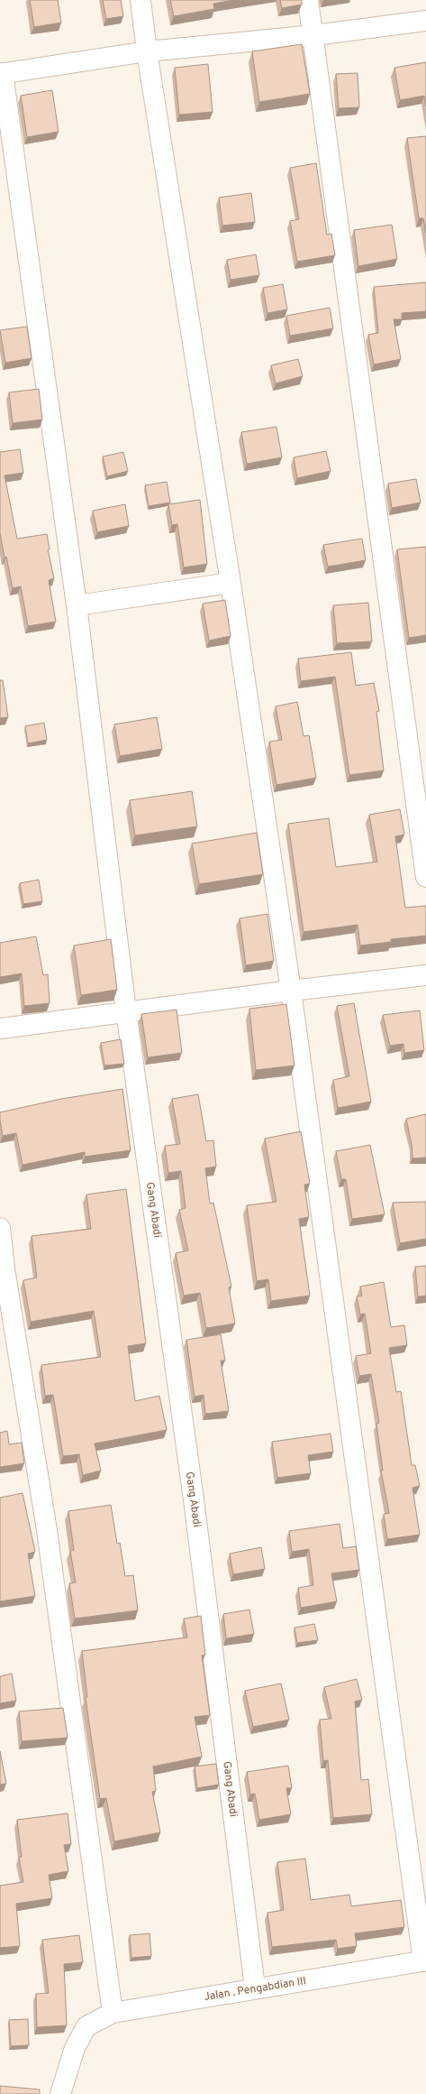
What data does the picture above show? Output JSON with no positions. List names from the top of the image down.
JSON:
{
  "streets": {
    "street": ["Gang Abadi", "Jalan . Pengabdian III"]
  },
  "crossings": [
    ["Gang Abadi", "Jalan . Pengabdian III"]
  ]
}
